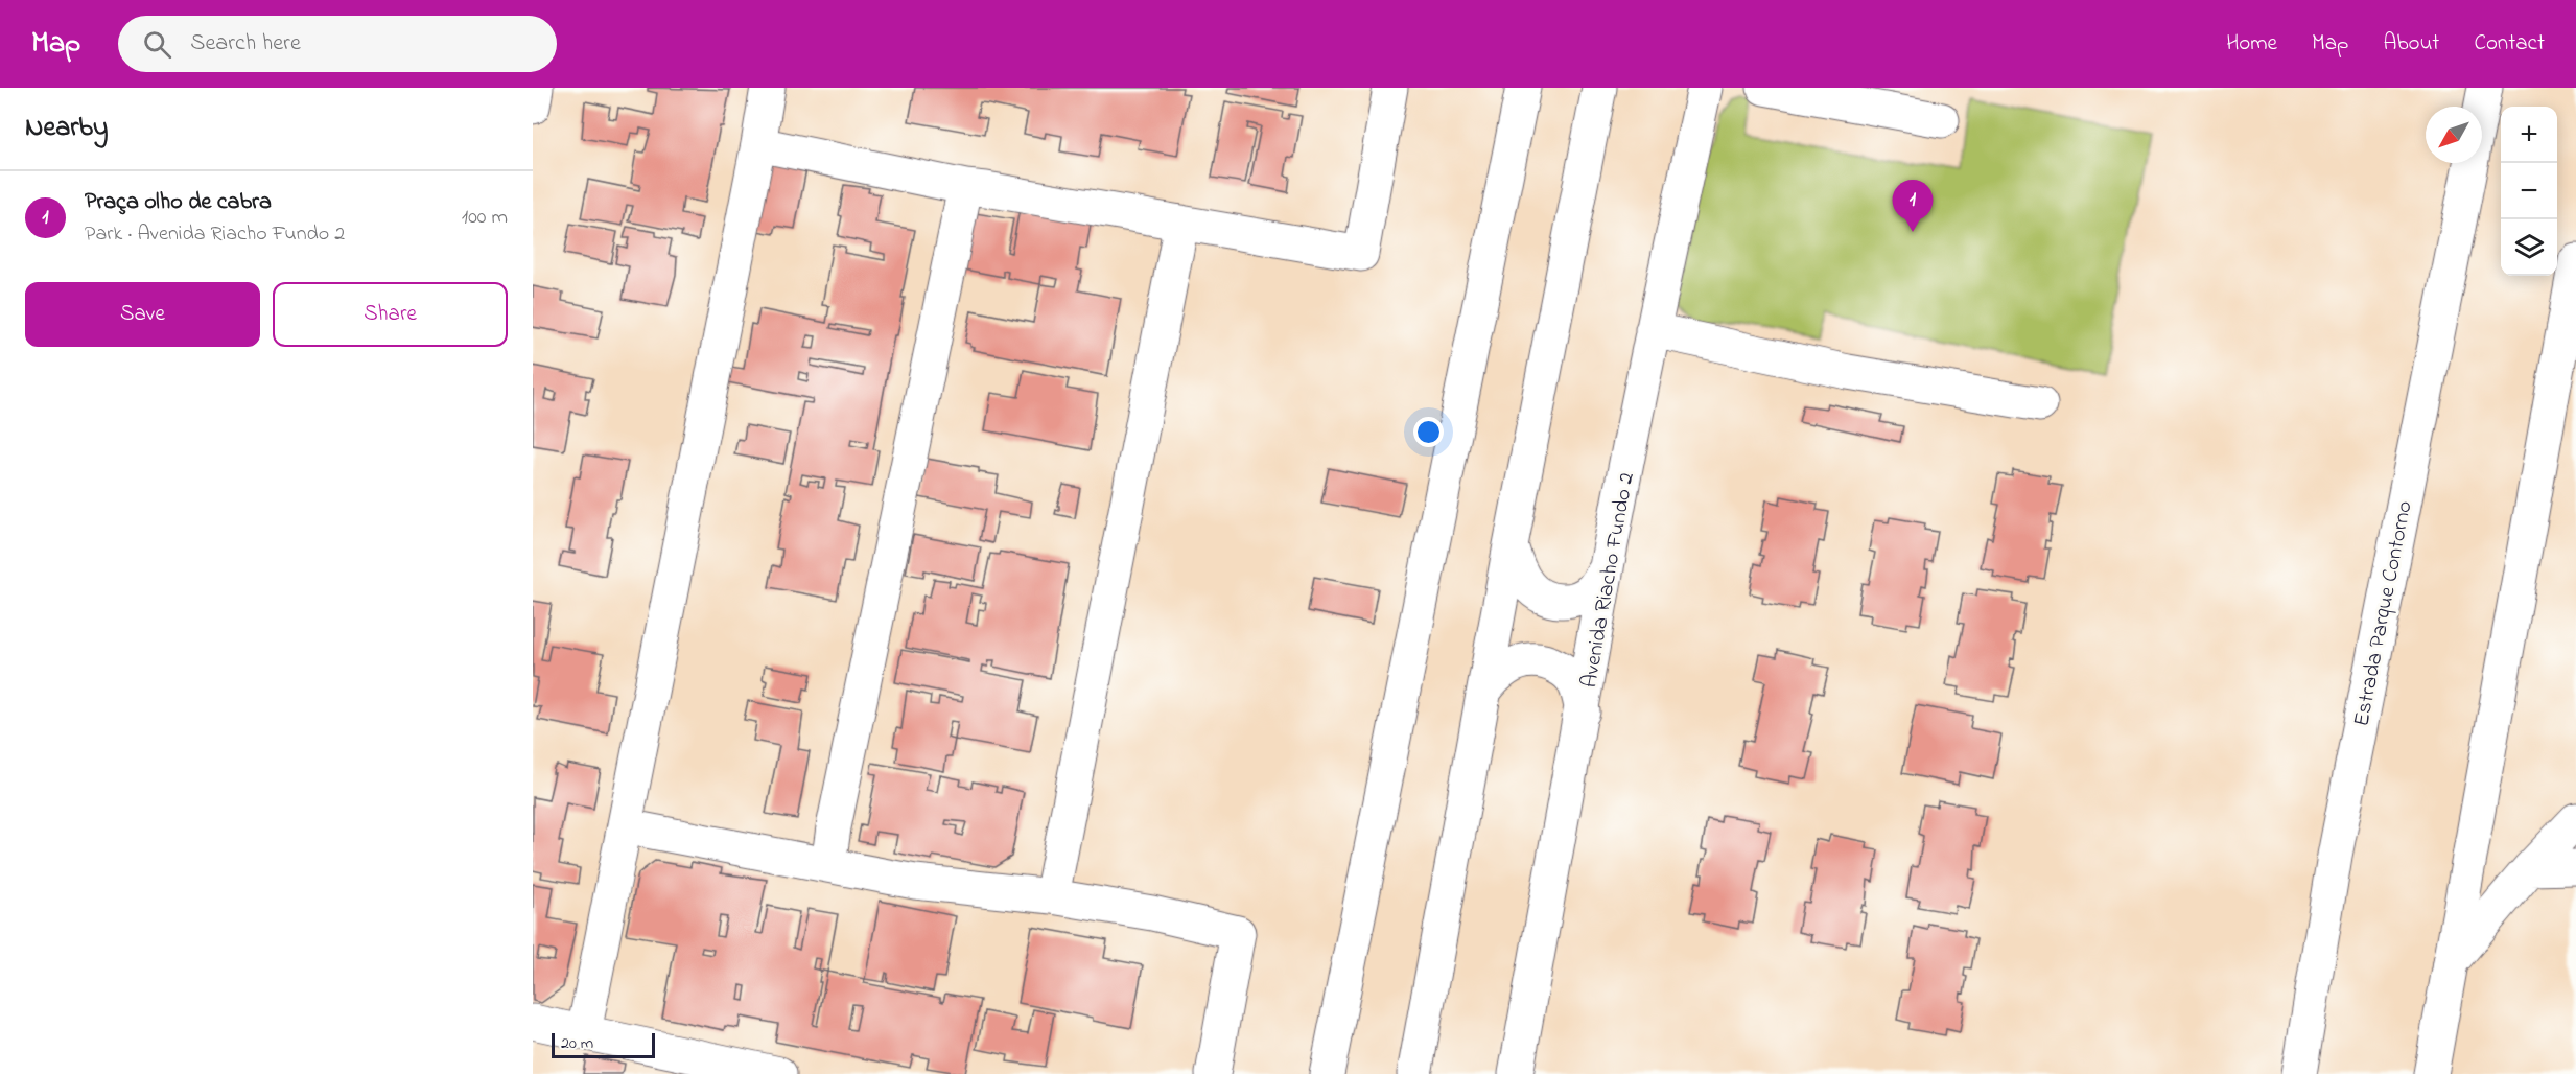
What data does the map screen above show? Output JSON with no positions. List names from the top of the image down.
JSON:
{
  "streets": {
    "main road": ["Avenida Riacho Fundo 2", "Estrada Parque Contorno"]
  },
  "scale_bar": "20 m",
  "north": "bottom left",
  "page": {
    "header": "Map",
    "search": "Search here",
    "nav": [
      "Home",
      "Map",
      "About",
      "Contact"
    ],
    "heading": "Nearby",
    "map_buttons": ["+", "−"],
    "list": [
      {
        "mark": "1",
        "name": "Praça olho de cabra",
        "note": "Park · Avenida Riacho Fundo 2",
        "value": "100 m"
      }
    ],
    "pins": "1",
    "buttons": ["Save", "Share"],
    "scale": "20 m"
  }
}
